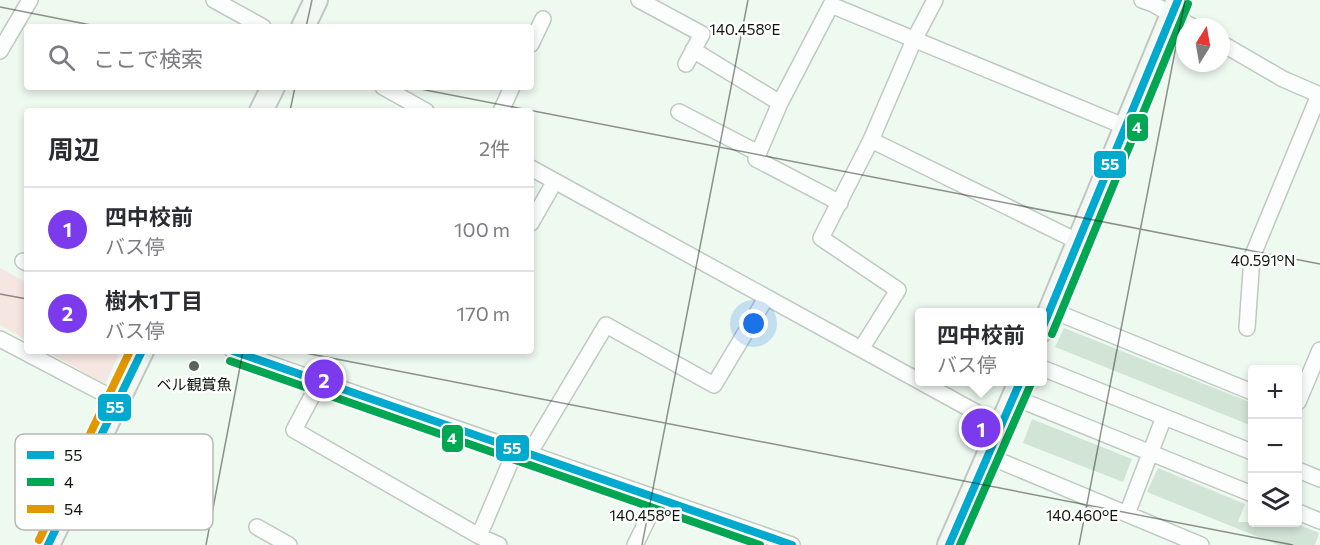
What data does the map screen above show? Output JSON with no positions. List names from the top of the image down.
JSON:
{
  "places": ["ベル観賞魚"],
  "lines": ["transit line 55", "transit line 4", "transit line 54"],
  "legend": ["55", "4", "54"],
  "north": "top",
  "page": {
    "search": "ここで検索",
    "heading": ["周辺", "2件"],
    "list": [
      {
        "mark": "1",
        "name": "四中校前",
        "note": "バス停",
        "value": "100 m"
      },
      {
        "mark": "2",
        "name": "樹木1丁目",
        "note": "バス停",
        "value": "170 m"
      }
    ],
    "popup": ["四中校前", "バス停"],
    "pins": ["2", "1"],
    "map_buttons": ["+", "−"]
  },
  "coordinates": ["140.458°E", "40.591°N", "140.460°E"]
}
